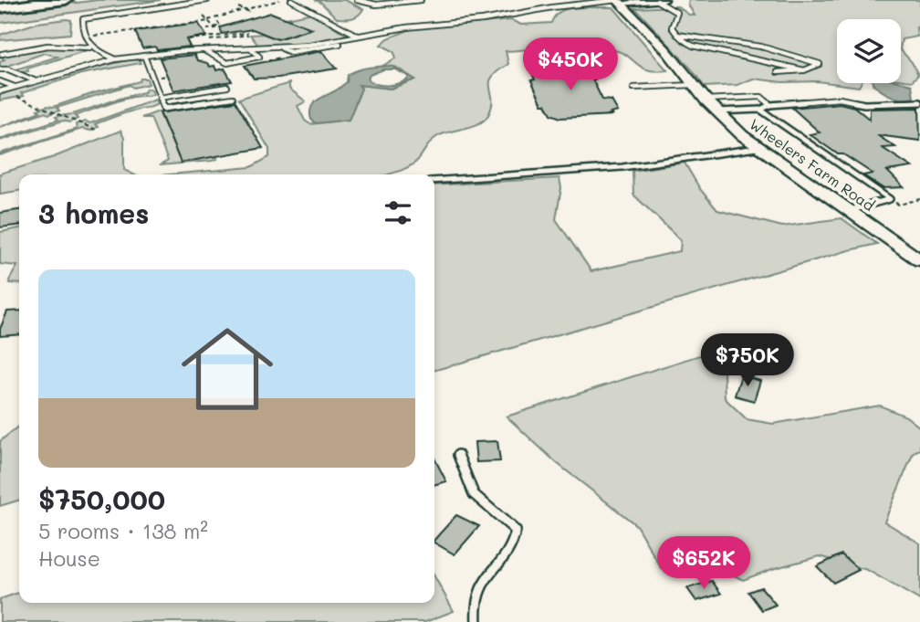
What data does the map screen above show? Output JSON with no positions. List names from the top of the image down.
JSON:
{
  "streets": {
    "main road": ["Wheelers Farm Road"]
  },
  "page": {
    "price": ["$450K", "$750K", "$652K"],
    "heading": "3 homes",
    "list": [
      {
        "name": "$750,000",
        "note": "5 rooms · 138 m² · House"
      }
    ]
  }
}
